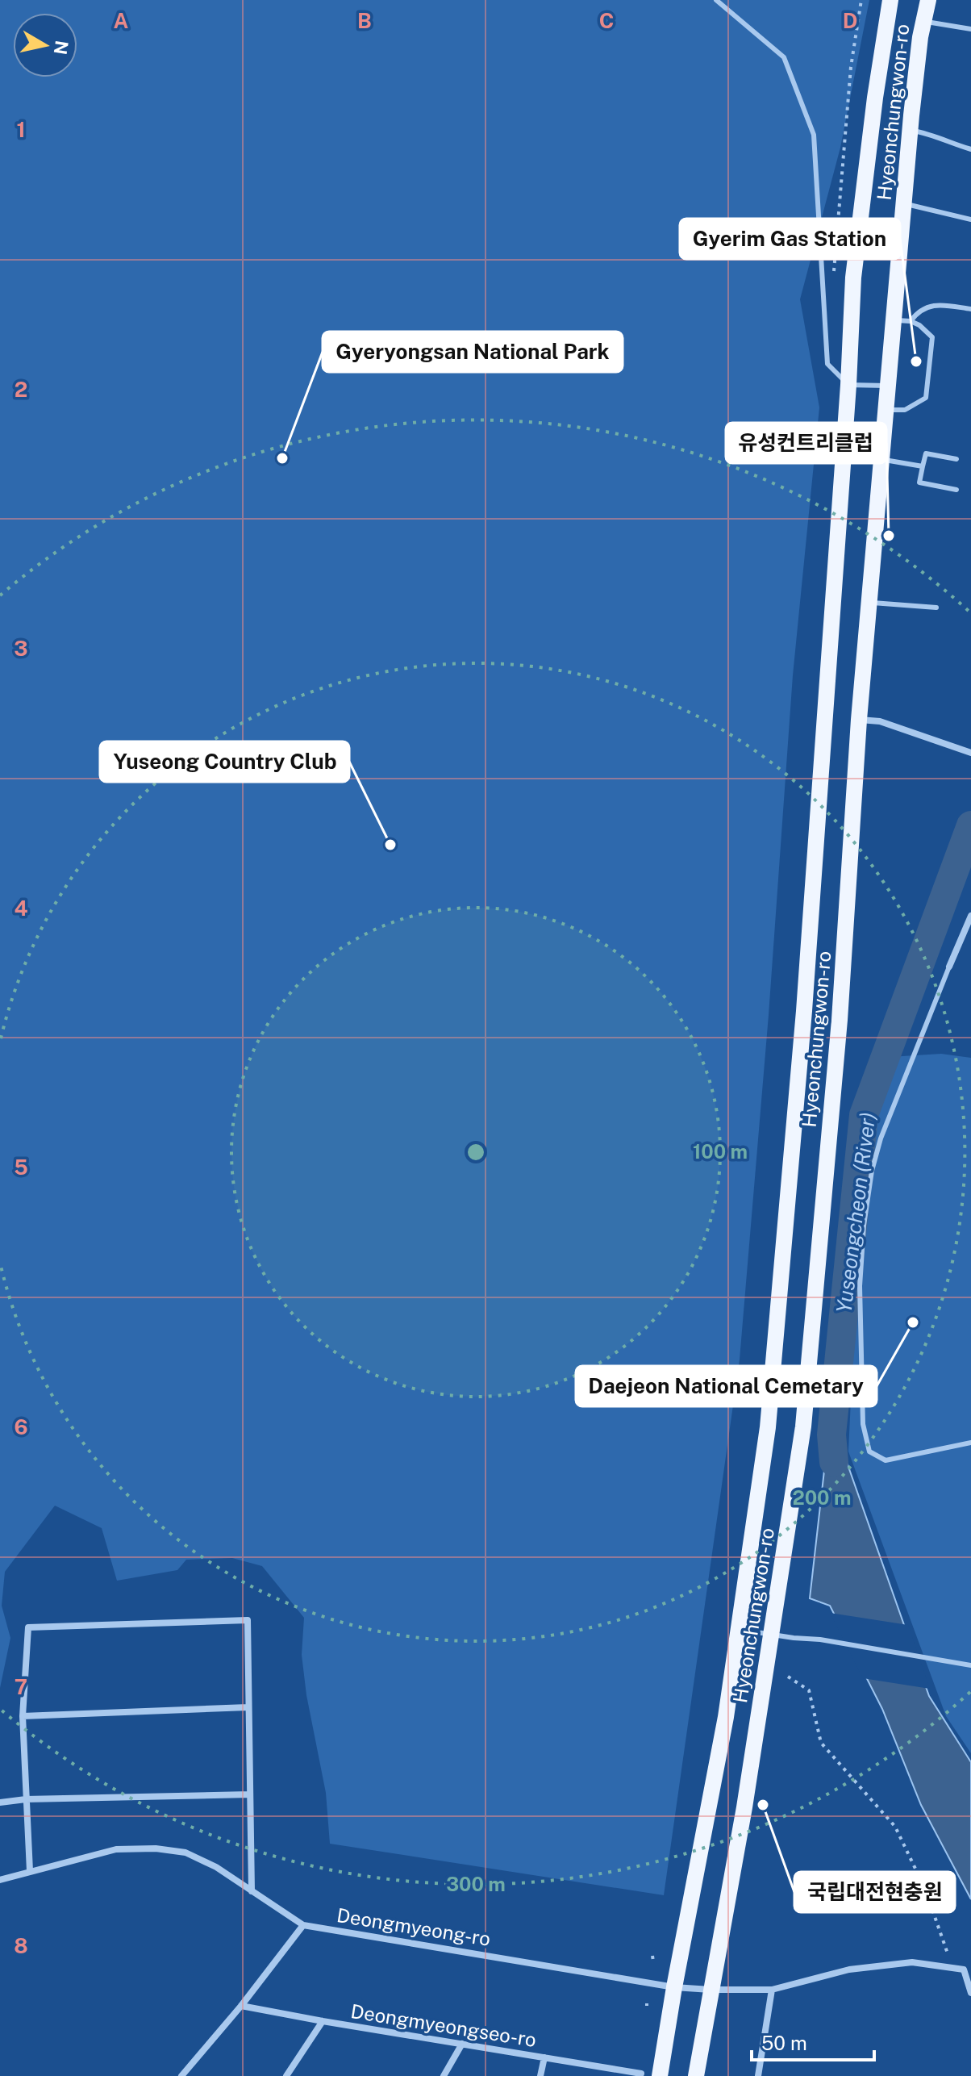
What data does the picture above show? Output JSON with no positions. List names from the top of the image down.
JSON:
{
  "streets": {
    "main road": ["Hyeonchungwon-ro"],
    "street": ["Deongmyeong-ro", "Deongmyeongseo-ro"]
  },
  "crossings": [
    ["Hyeonchungwon-ro", "Deongmyeong-ro"]
  ],
  "water": ["Yuseongcheon (River)"],
  "places": [
    "Gyerim Gas Station",
    "Gyeryongsan National Park",
    "유성컨트리클럽",
    "Yuseong Country Club",
    "Daejeon National Cemetary",
    "국립대전현충원"
  ],
  "scale_bar": "50 m",
  "north": "right",
  "grid": {
    "columns": [
      "A",
      "B",
      "C",
      "D"
    ],
    "rows": [
      "1",
      "2",
      "3",
      "4",
      "5",
      "6",
      "7",
      "8"
    ]
  },
  "rings": ["100 m", "200 m", "300 m"]
}
